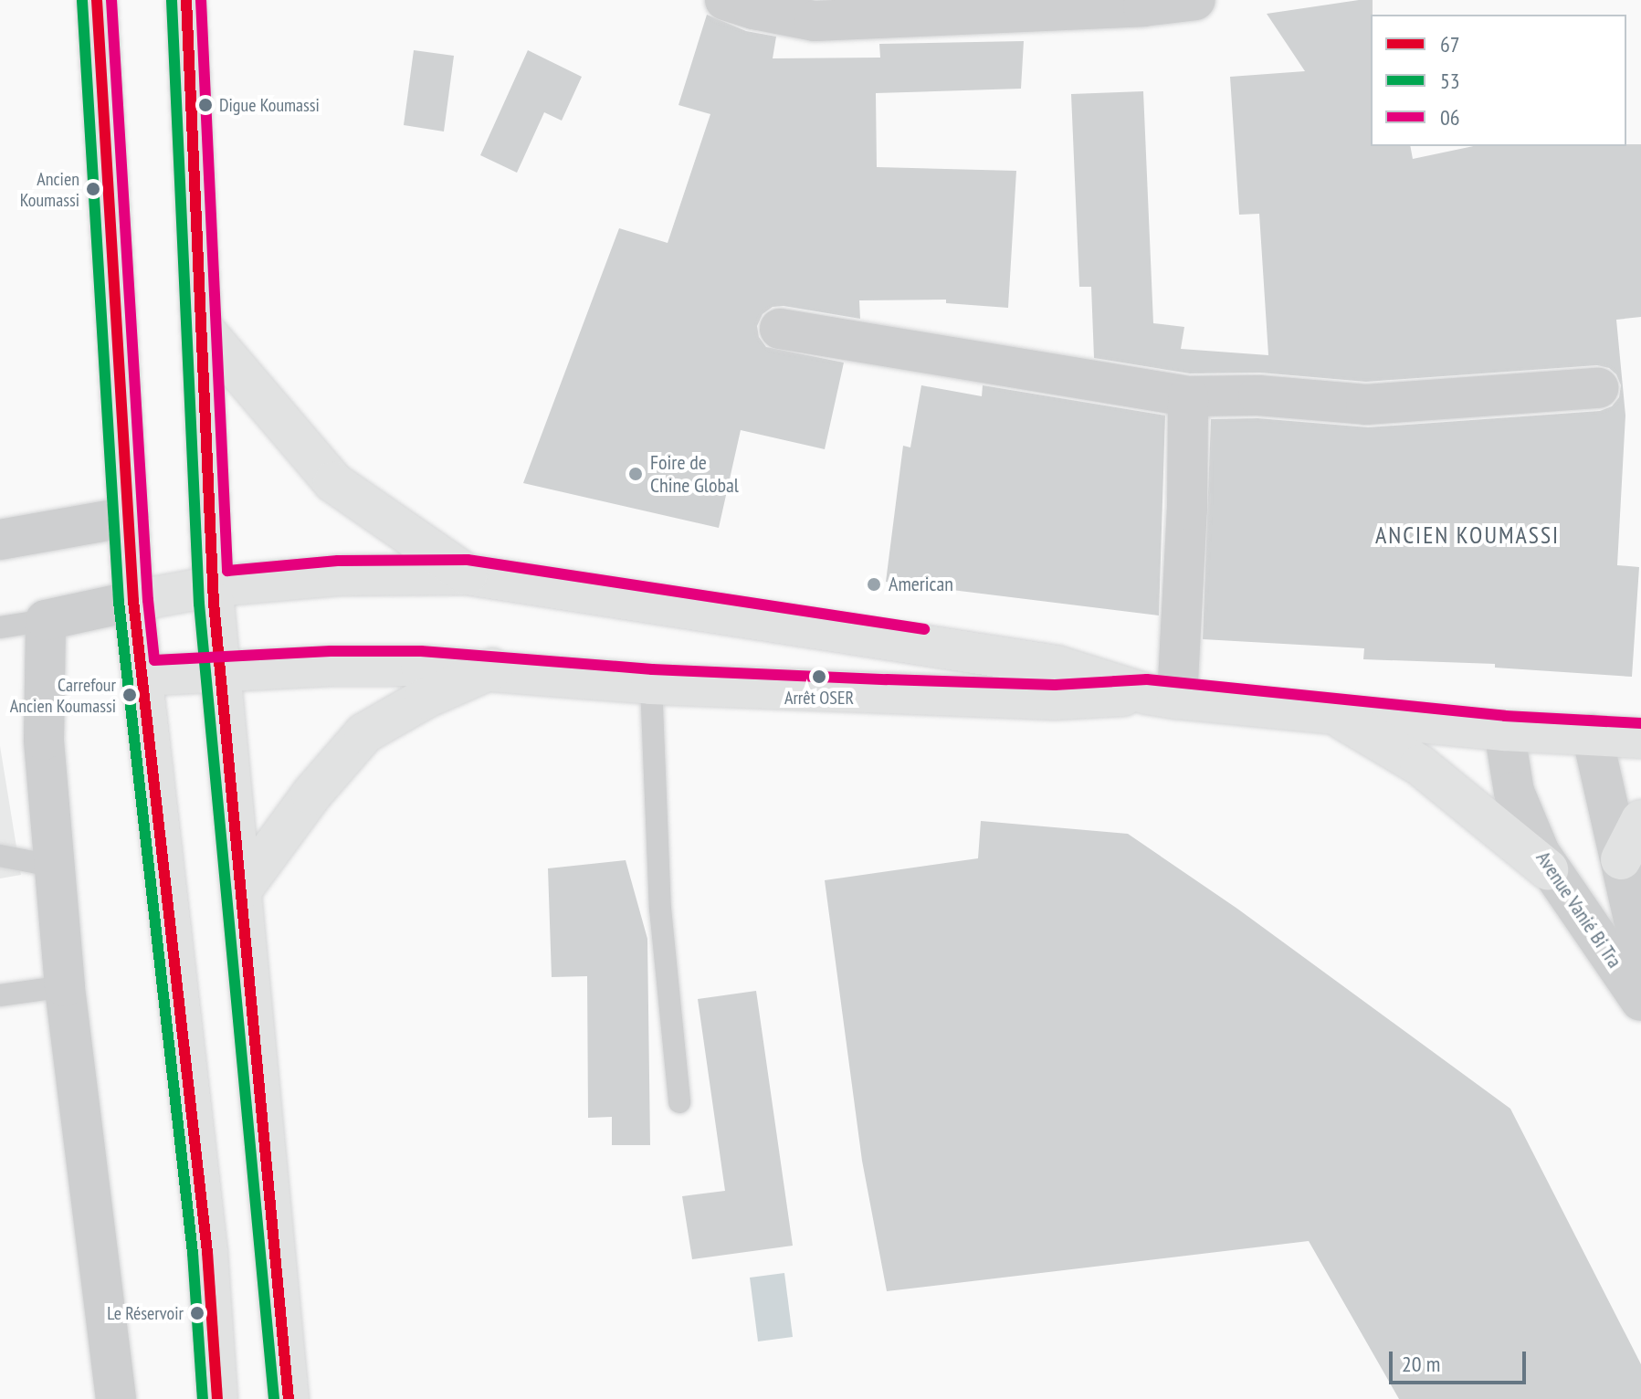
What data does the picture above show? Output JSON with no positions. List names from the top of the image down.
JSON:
{
  "streets": {
    "street": ["Avenue Vanié Bi Tra"]
  },
  "districts": ["ANCIEN KOUMASSI"],
  "places": [
    "Digue Koumassi",
    "Ancien Koumassi",
    "Foire de Chine Global",
    "American",
    "Arrêt OSER",
    "Carrefour Ancien Koumassi",
    "Le Réservoir"
  ],
  "lines": ["transit line 67", "transit line 06", "transit line 53"],
  "legend": ["67", "53", "06"],
  "scale_bar": "20 m"
}
